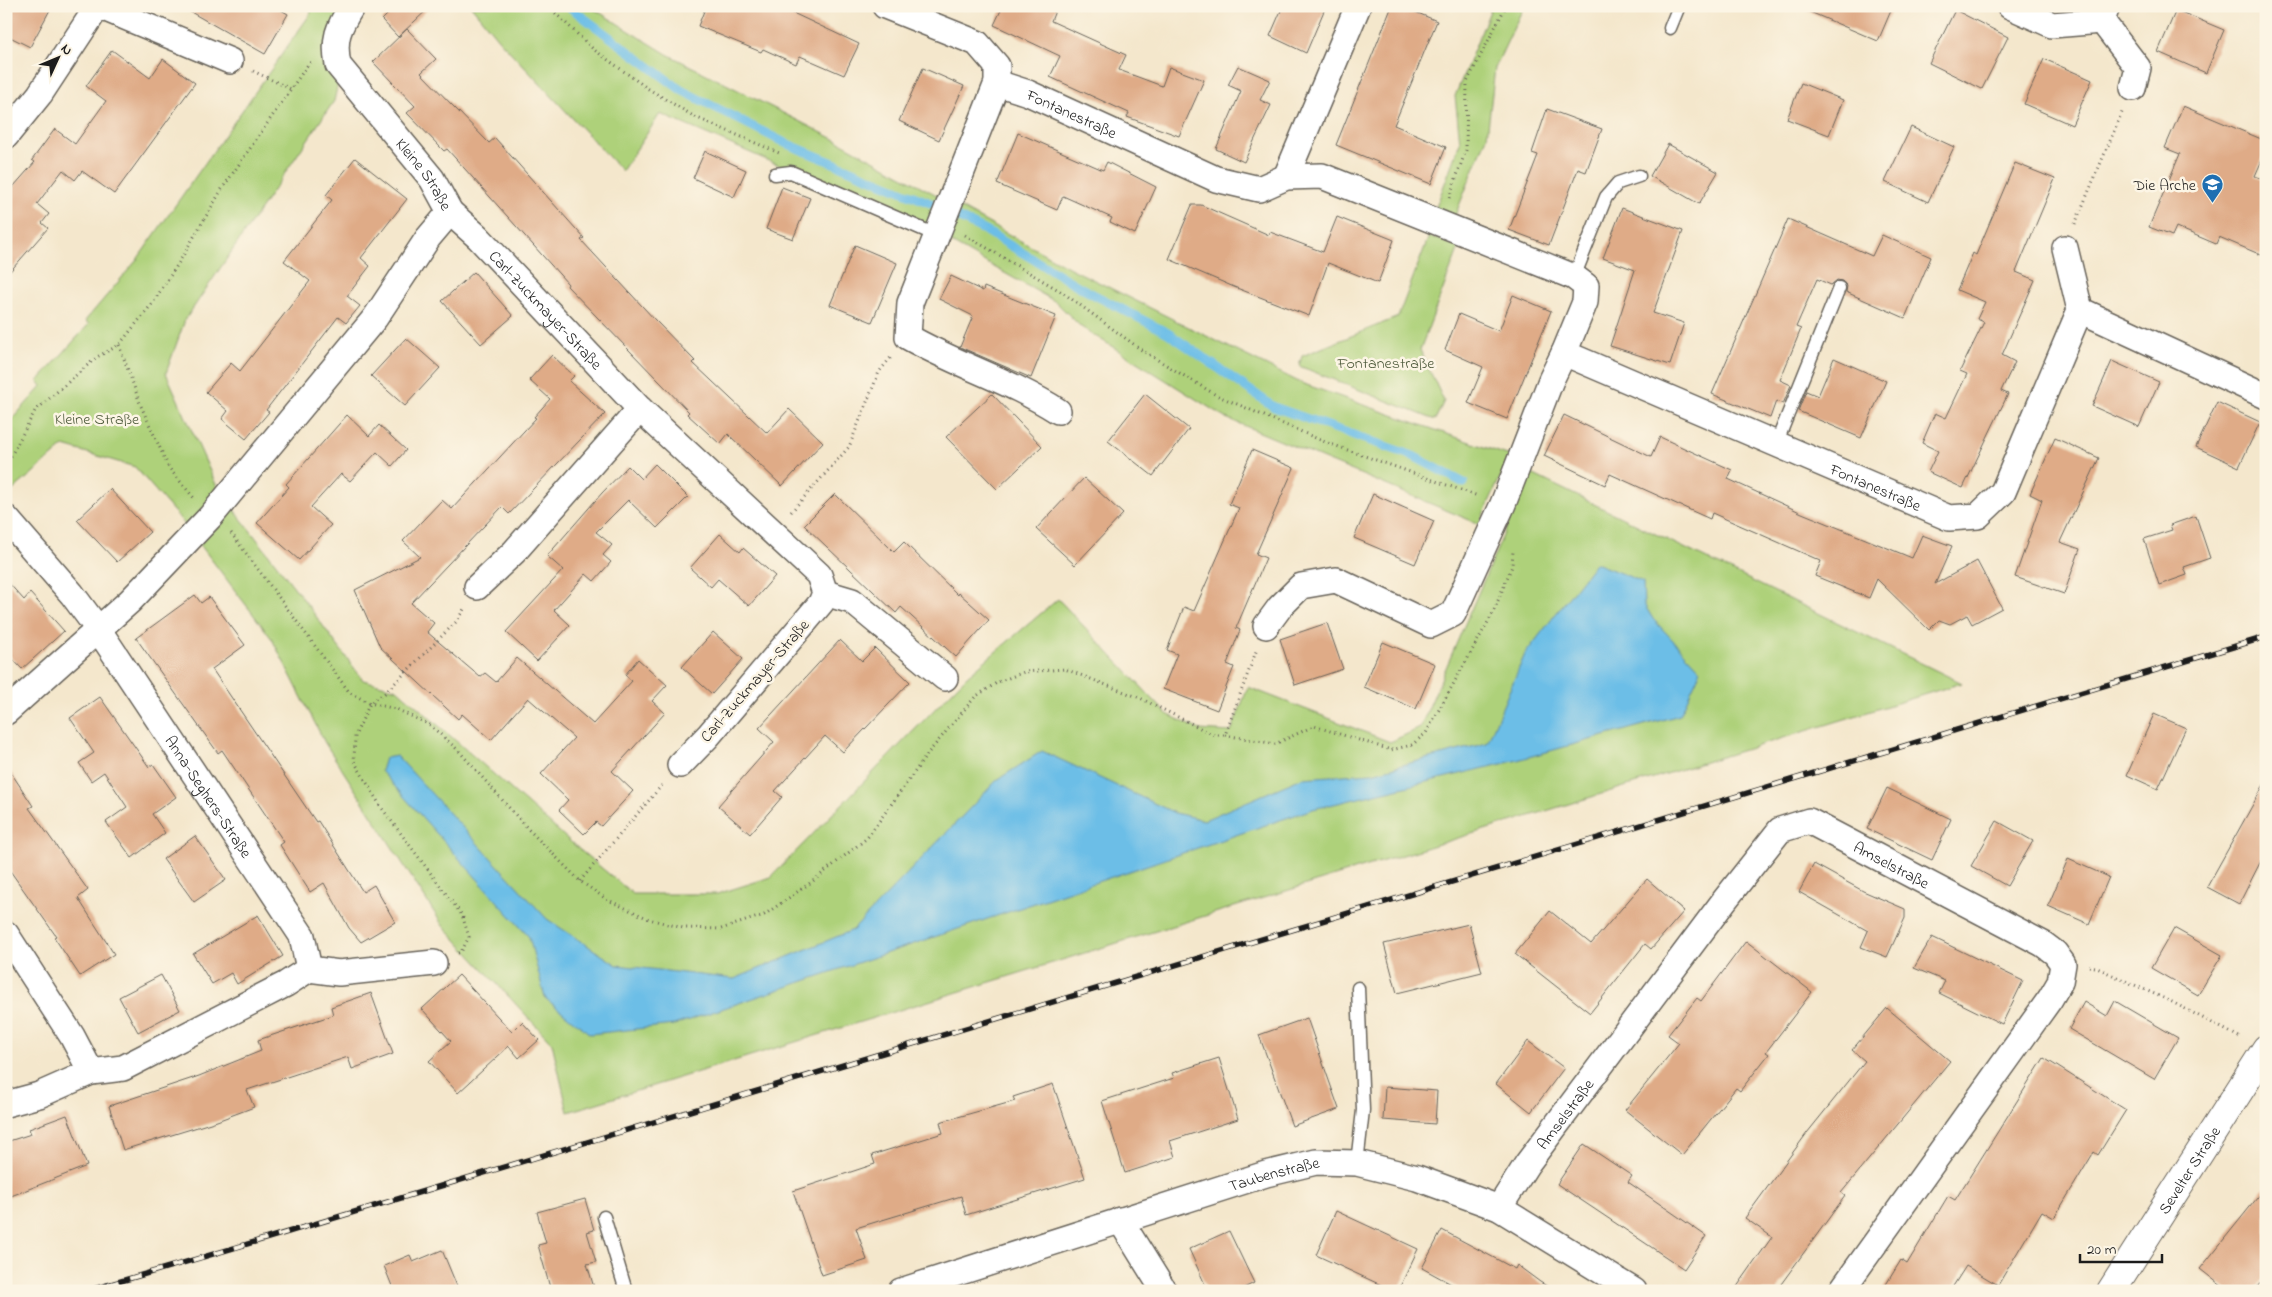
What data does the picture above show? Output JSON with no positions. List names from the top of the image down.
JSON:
{
  "streets": {
    "street": [
      "Fontanestraße",
      "Kleine Straße",
      "Carl-Zuckmayer-Straße",
      "Anna-Seghers-Straße",
      "Amselstraße",
      "Sevelter Straße",
      "Taubenstraße"
    ]
  },
  "crossings": [
    ["Kleine Straße", "Carl-Zuckmayer-Straße"],
    ["Kleine Straße", "Anna-Seghers-Straße"],
    ["Amselstraße", "Taubenstraße"]
  ],
  "parks": ["Fontanestraße", "Kleine Straße"],
  "places": {
    "school or university": ["Die Arche"]
  },
  "scale_bar": "20 m",
  "north": "top right"
}
